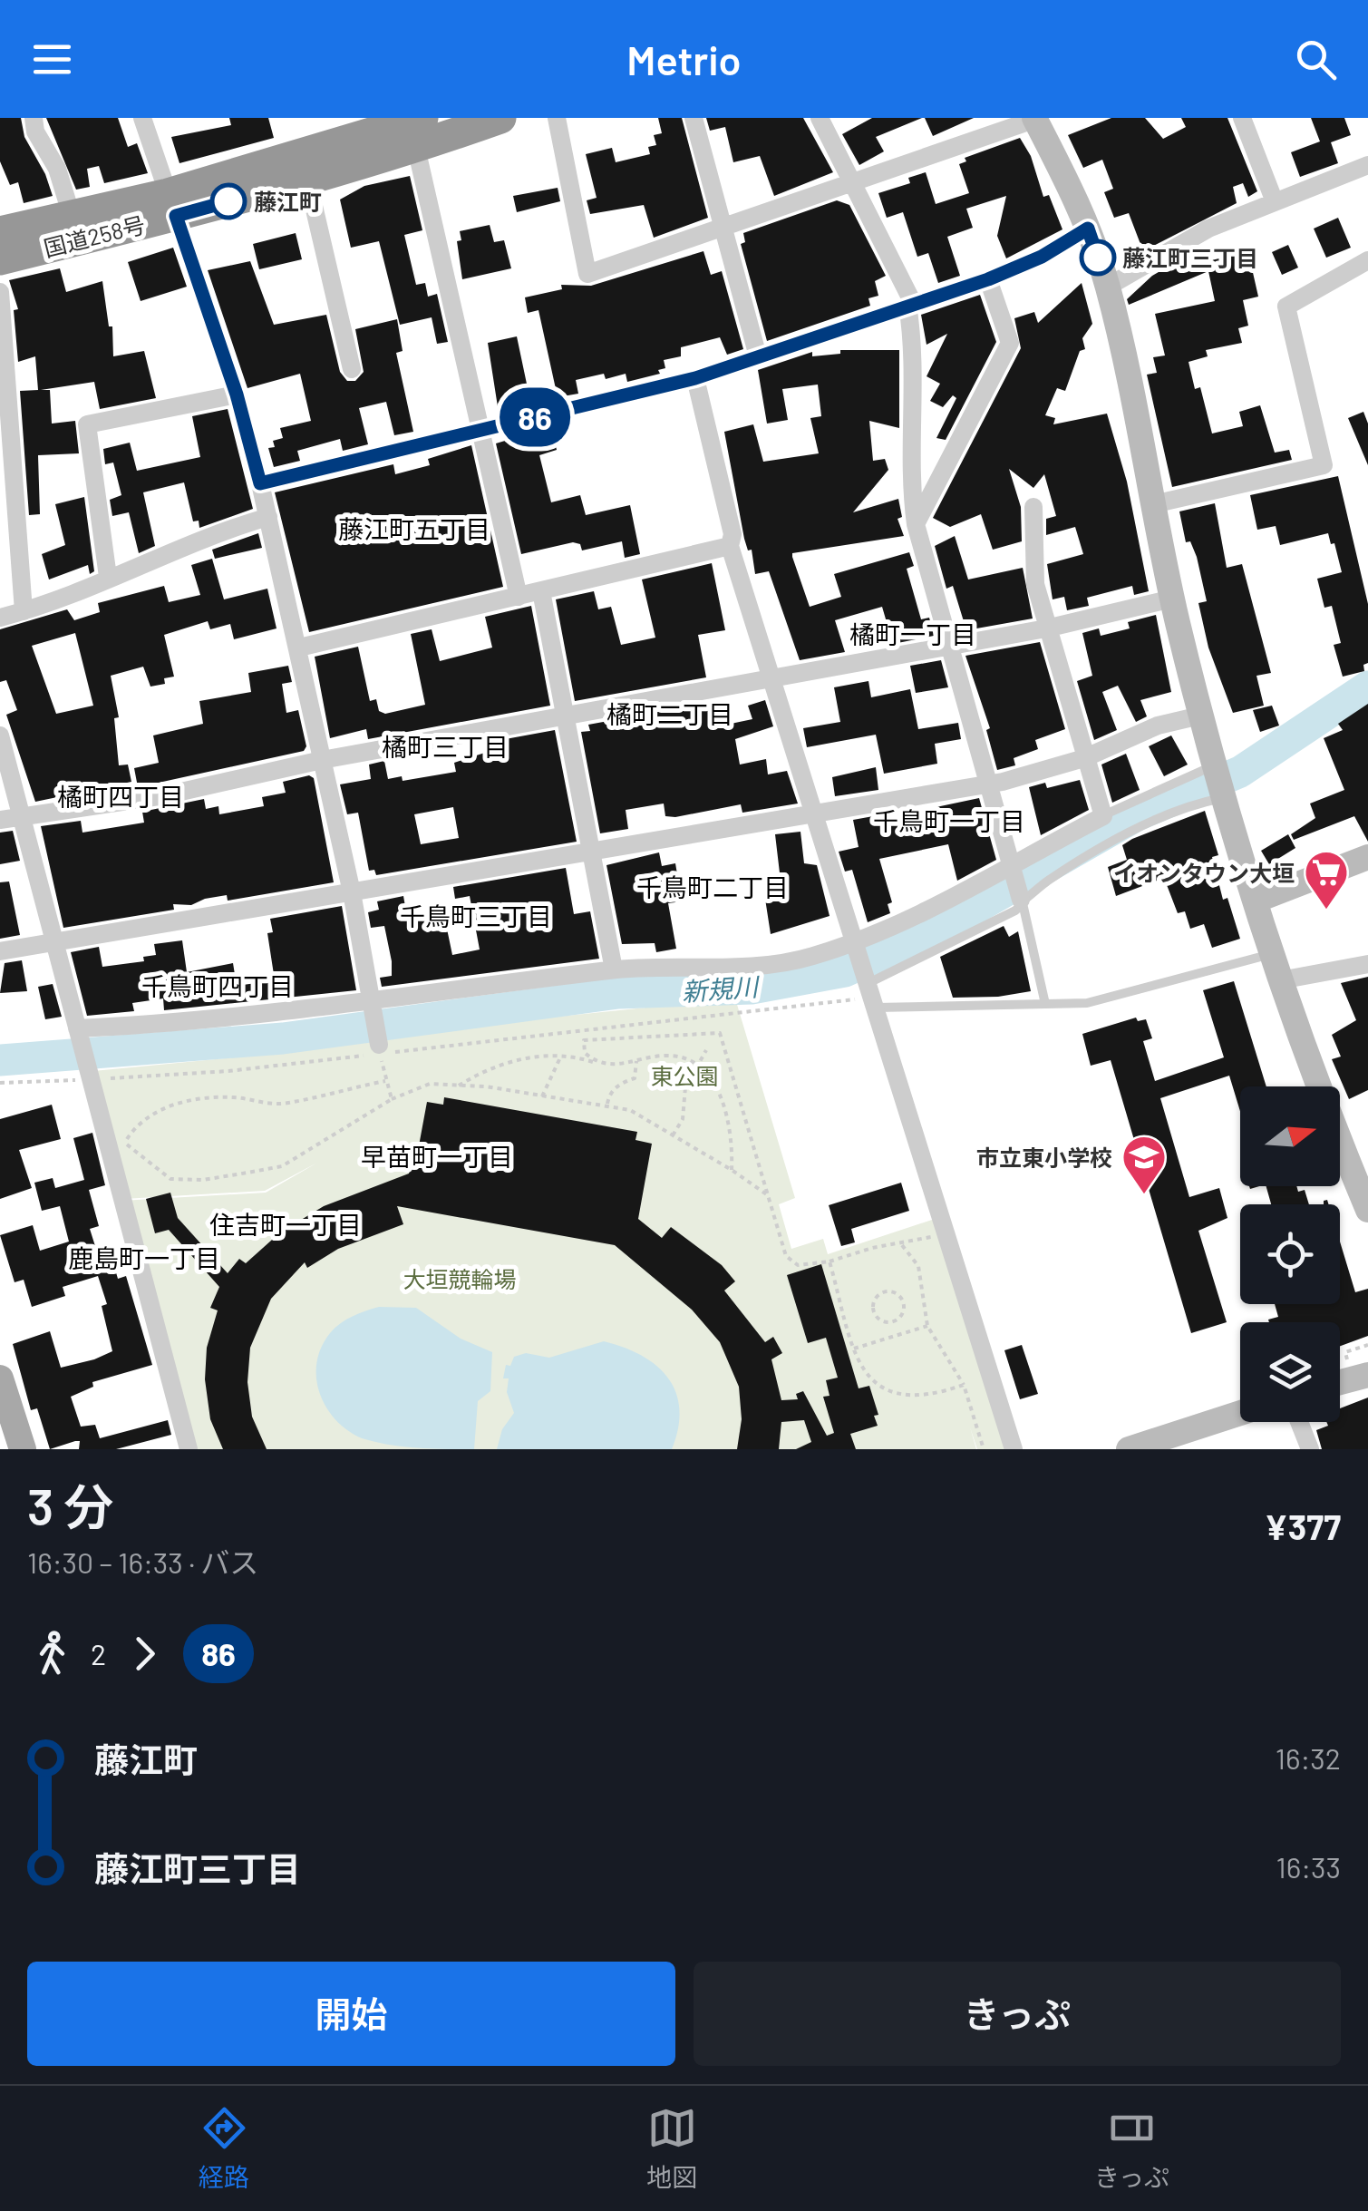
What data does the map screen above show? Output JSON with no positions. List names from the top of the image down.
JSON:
{
  "streets": {
    "highway": ["国道258号"]
  },
  "districts": [
    "藤江町五丁目",
    "橘町一丁目",
    "橘町二丁目",
    "橘町三丁目",
    "橘町四丁目",
    "千鳥町一丁目",
    "千鳥町二丁目",
    "千鳥町三丁目",
    "千鳥町四丁目",
    "早苗町一丁目",
    "住吉町一丁目",
    "鹿島町一丁目"
  ],
  "water": ["新規川"],
  "parks": ["東公園", "大垣競輪場"],
  "places": {
    "other": ["藤江町", "藤江町三丁目"],
    "supermarket": ["イオンタウン大垣"],
    "school or university": ["市立東小学校"]
  },
  "lines": ["bus line 86"],
  "north": "right",
  "page": {
    "header": "Metrio",
    "on_map": "86",
    "heading": ["3 分", "16:30 – 16:33 · バス", "¥377"],
    "legs": ["2", "86"],
    "list": [
      {
        "name": "藤江町",
        "value": "16:32"
      },
      {
        "name": "藤江町三丁目",
        "value": "16:33"
      }
    ],
    "buttons": ["開始", "きっぷ"],
    "tabs": ["経路", "地図", "きっぷ"]
  }
}
